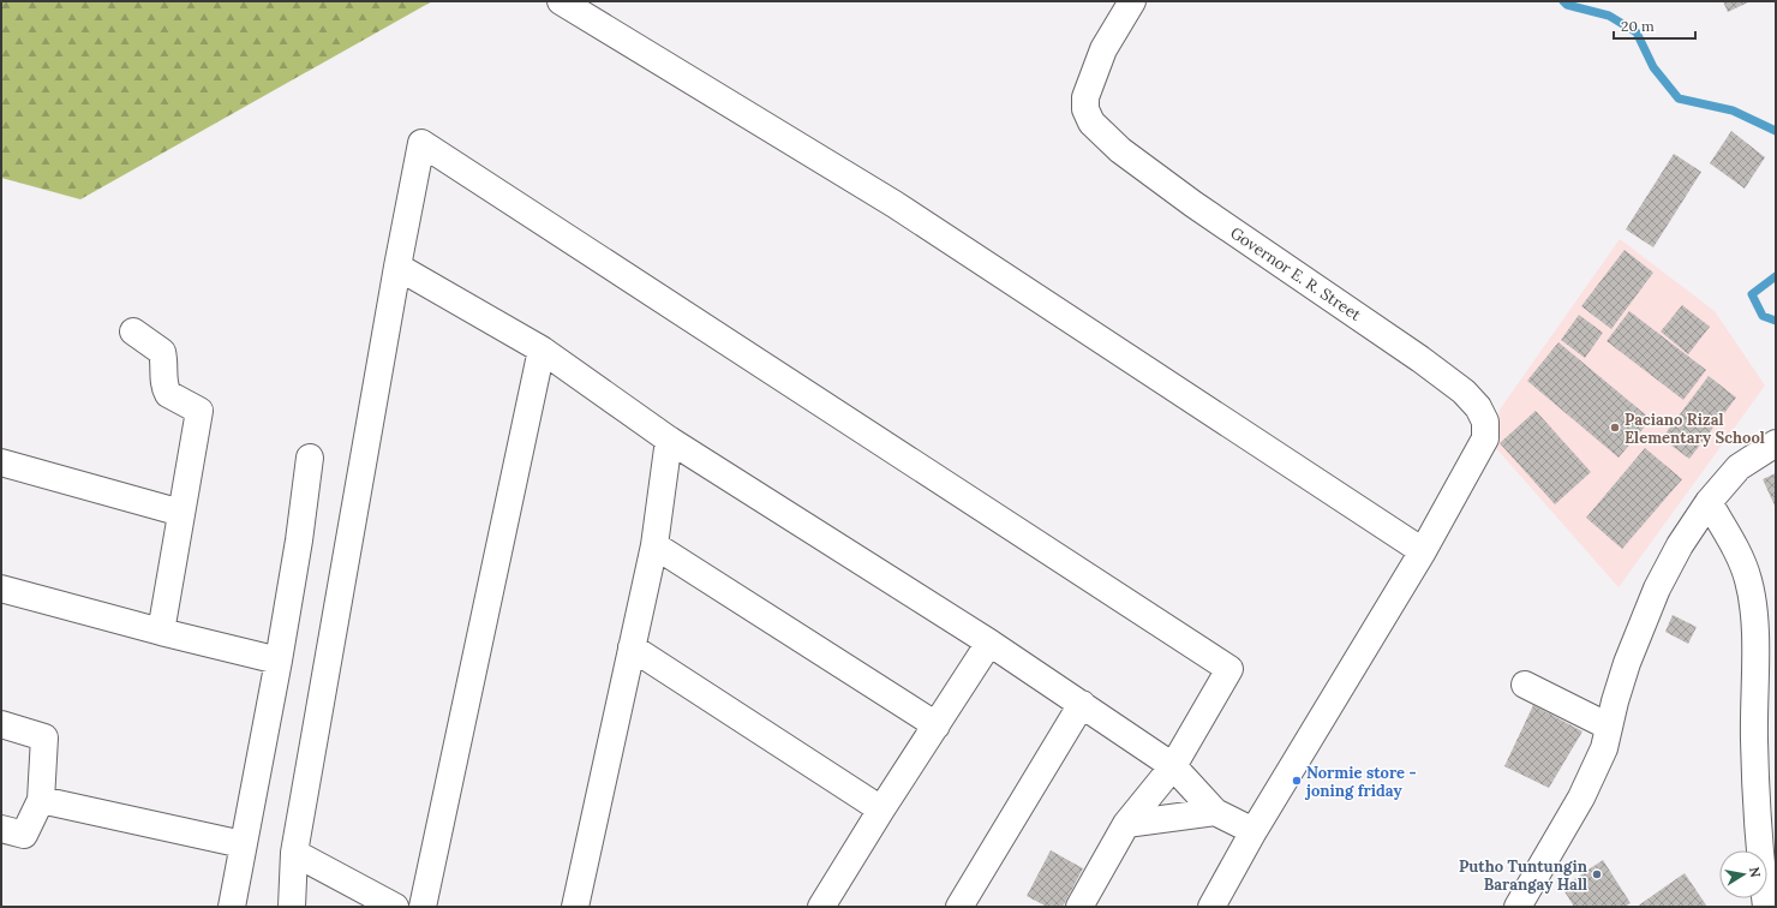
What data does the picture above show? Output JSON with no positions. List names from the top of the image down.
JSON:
{
  "streets": {
    "street": ["Governor E. R. Street"]
  },
  "places": ["Paciano Rizal Elementary School", "Normie store - joning friday", "Putho Tuntungin Barangay Hall"],
  "scale_bar": "20 m",
  "north": "right"
}
